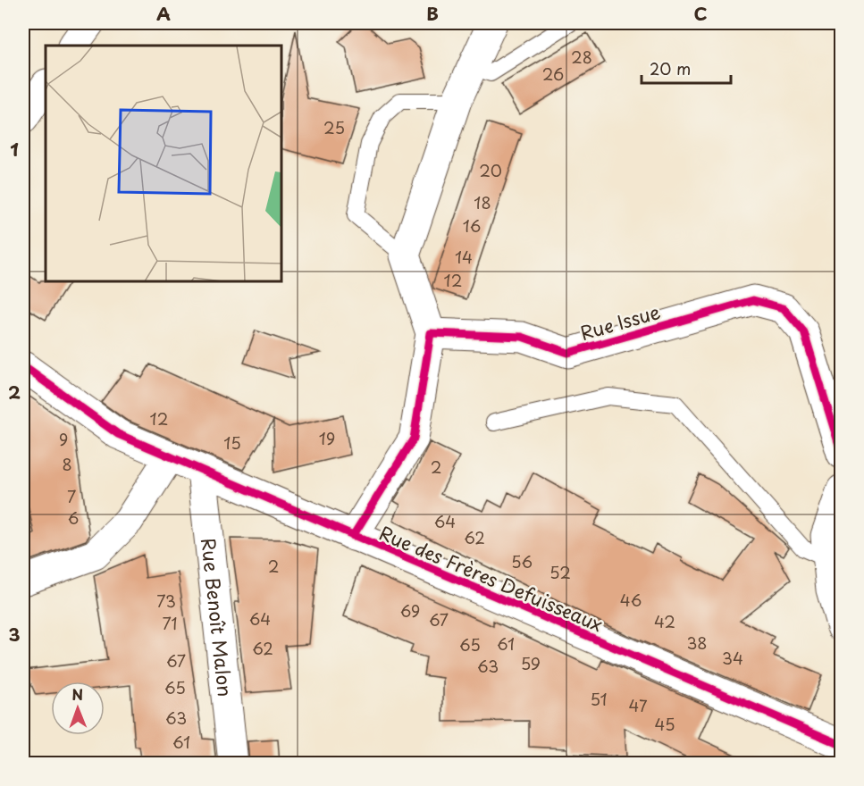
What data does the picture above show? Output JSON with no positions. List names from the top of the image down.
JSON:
{
  "streets": {
    "street": ["Rue Issue", "Rue des Frères Defuisseaux", "Rue Benoît Malon"]
  },
  "crossings": [
    ["Rue des Frères Defuisseaux", "Rue Benoît Malon"]
  ],
  "house_numbers": [
    "28",
    "26",
    "25",
    "20",
    "18",
    "16",
    "14",
    "12",
    "12",
    "19",
    "9",
    "15",
    "8",
    "2",
    "7",
    "6",
    "64",
    "62",
    "56",
    "2",
    "52",
    "46",
    "73",
    "69",
    "64",
    "67",
    "42",
    "71",
    "38",
    "61",
    "65",
    "62",
    "34",
    "67",
    "59",
    "63",
    "65",
    "51",
    "47",
    "63",
    "45",
    "61"
  ],
  "scale_bar": "20 m",
  "north": "top",
  "grid": {
    "columns": ["A", "B", "C"],
    "rows": ["1", "2", "3"]
  }
}
